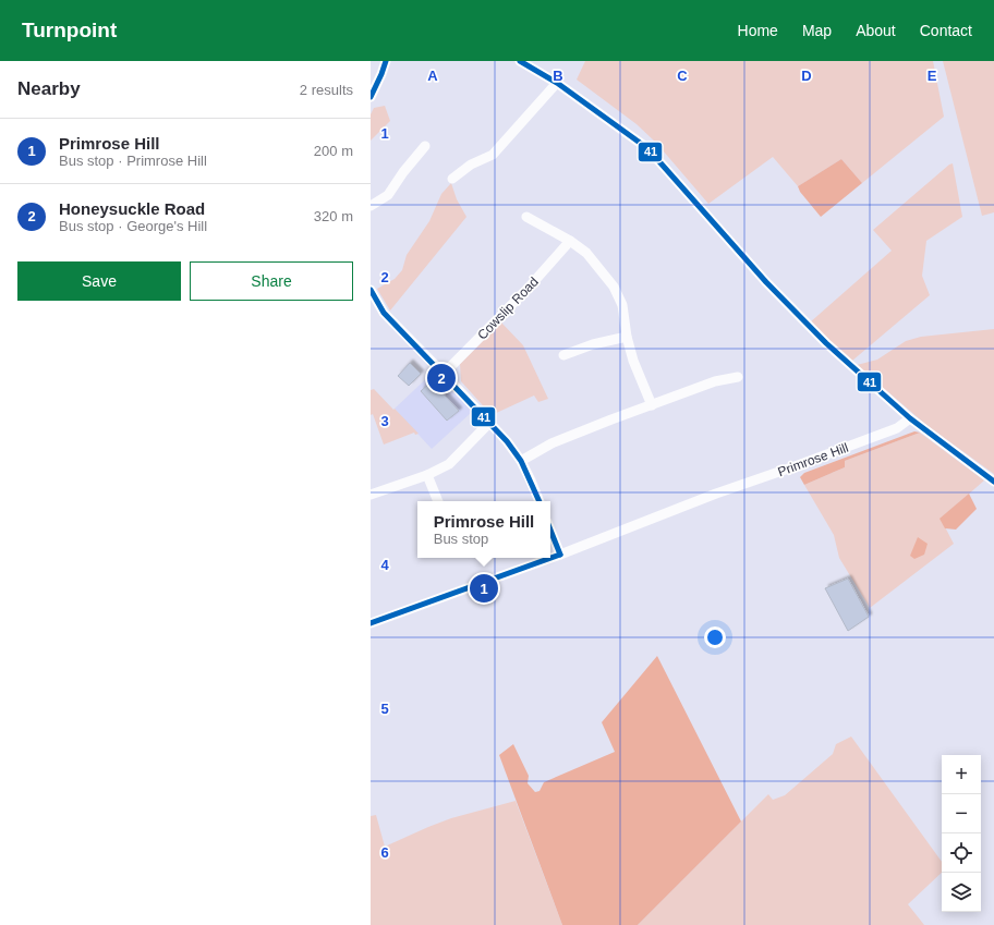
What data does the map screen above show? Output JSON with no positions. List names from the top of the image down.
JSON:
{
  "streets": {
    "street": ["Cowslip Road", "Primrose Hill"]
  },
  "lines": ["transit line 41"],
  "page": {
    "header": "Turnpoint",
    "nav": [
      "Home",
      "Map",
      "About",
      "Contact"
    ],
    "heading": ["Nearby", "2 results"],
    "list": [
      {
        "mark": "1",
        "name": "Primrose Hill",
        "note": "Bus stop · Primrose Hill",
        "value": "200 m"
      },
      {
        "mark": "2",
        "name": "Honeysuckle Road",
        "note": "Bus stop · George's Hill",
        "value": "320 m"
      }
    ],
    "buttons": ["Save", "Share"],
    "pins": ["2", "1"],
    "popup": ["Primrose Hill", "Bus stop"],
    "map_buttons": ["+", "−"]
  },
  "grid": {
    "columns": [
      "A",
      "B",
      "C",
      "D",
      "E"
    ],
    "rows": [
      "1",
      "2",
      "3",
      "4",
      "5",
      "6"
    ]
  }
}
